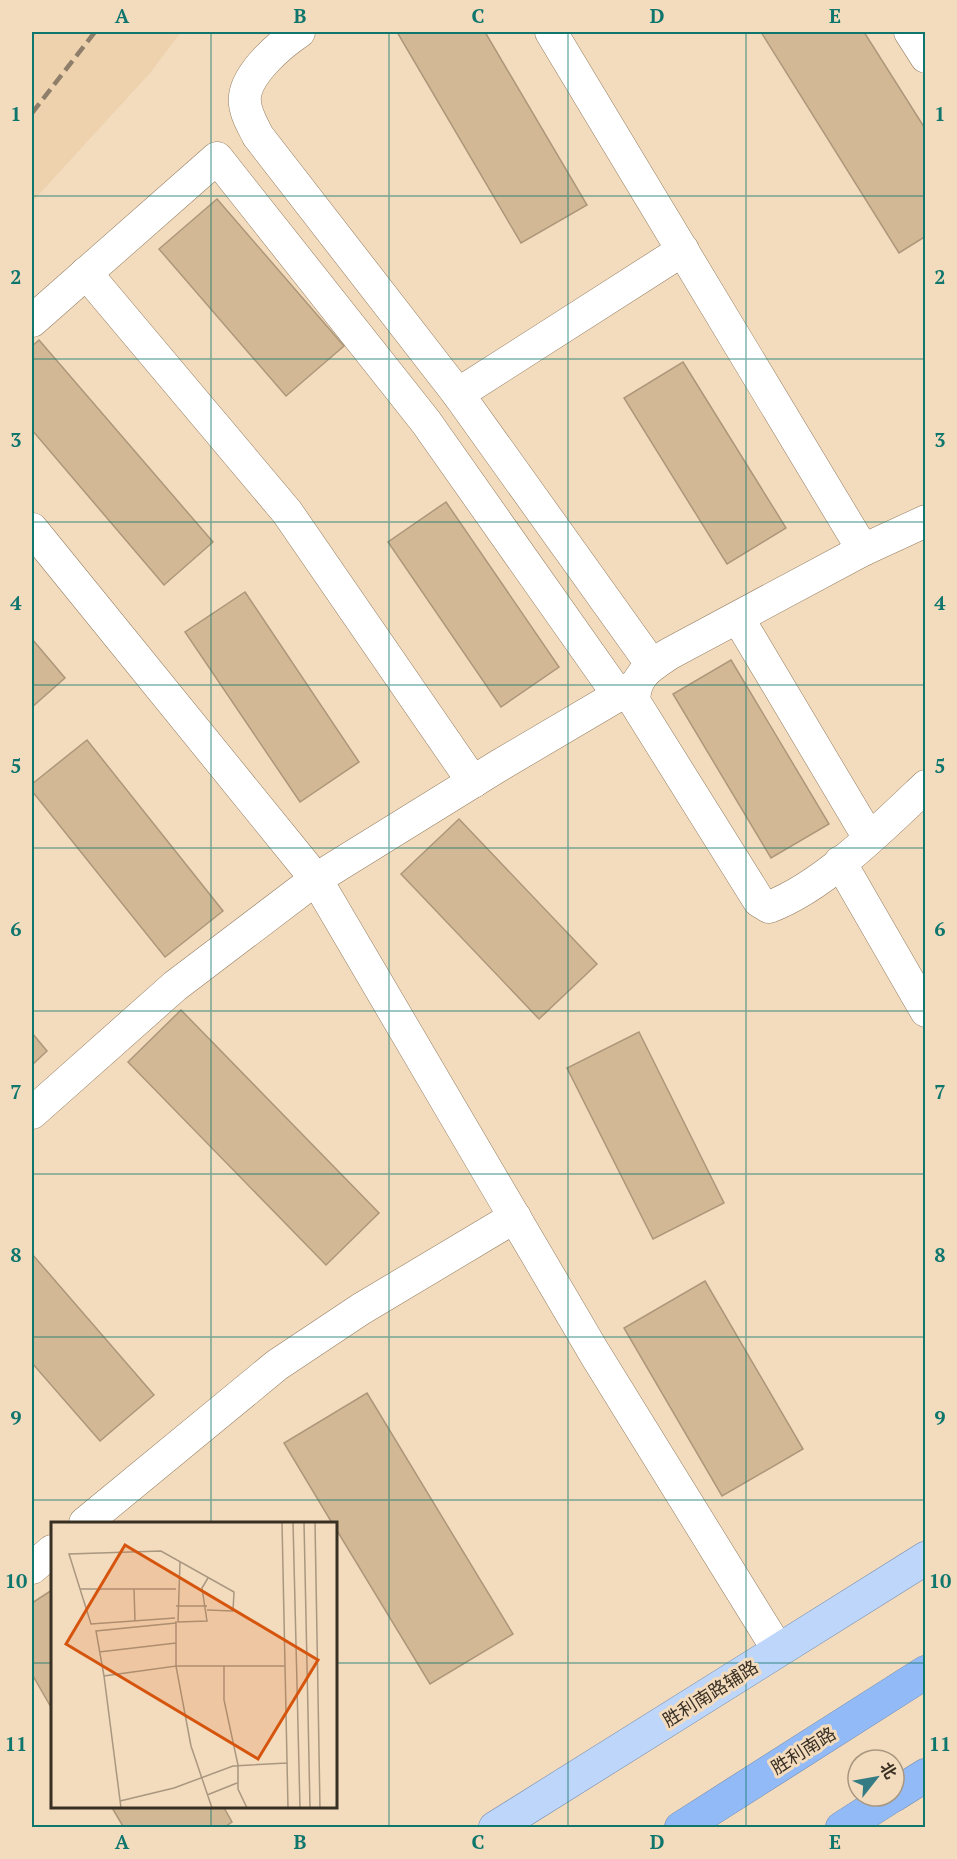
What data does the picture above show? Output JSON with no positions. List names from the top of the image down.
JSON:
{
  "streets": {
    "highway": ["胜利南路"],
    "main road": ["胜利南路辅路"]
  },
  "north": "top right",
  "grid": {
    "columns": [
      "A",
      "B",
      "C",
      "D",
      "E"
    ],
    "rows": [
      "1",
      "2",
      "3",
      "4",
      "5",
      "6",
      "7",
      "8",
      "9",
      "10",
      "11"
    ]
  }
}
